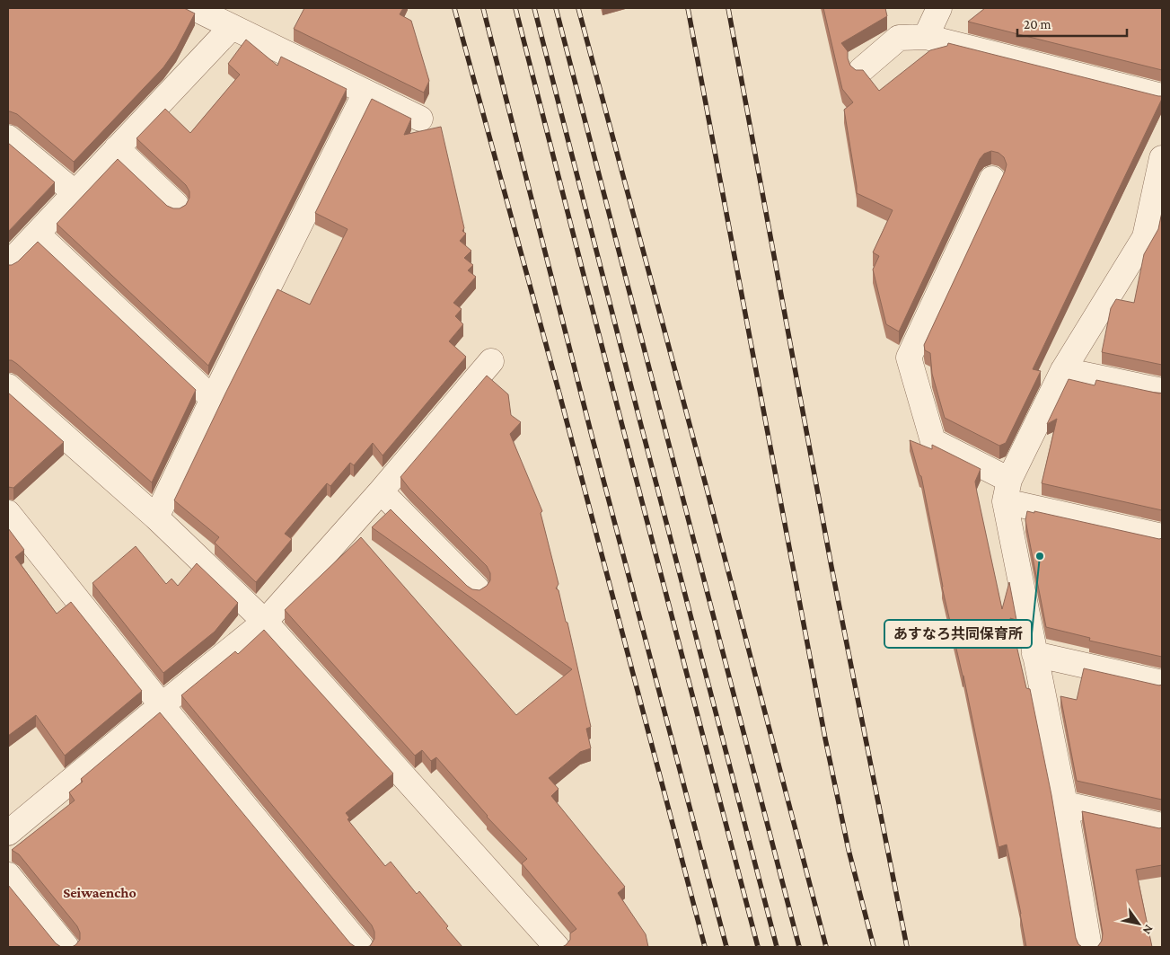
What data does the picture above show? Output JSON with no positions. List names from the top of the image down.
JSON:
{
  "districts": ["Seiwaencho"],
  "places": ["あすなろ共同保育所"],
  "scale_bar": "20 m",
  "north": "bottom right"
}
